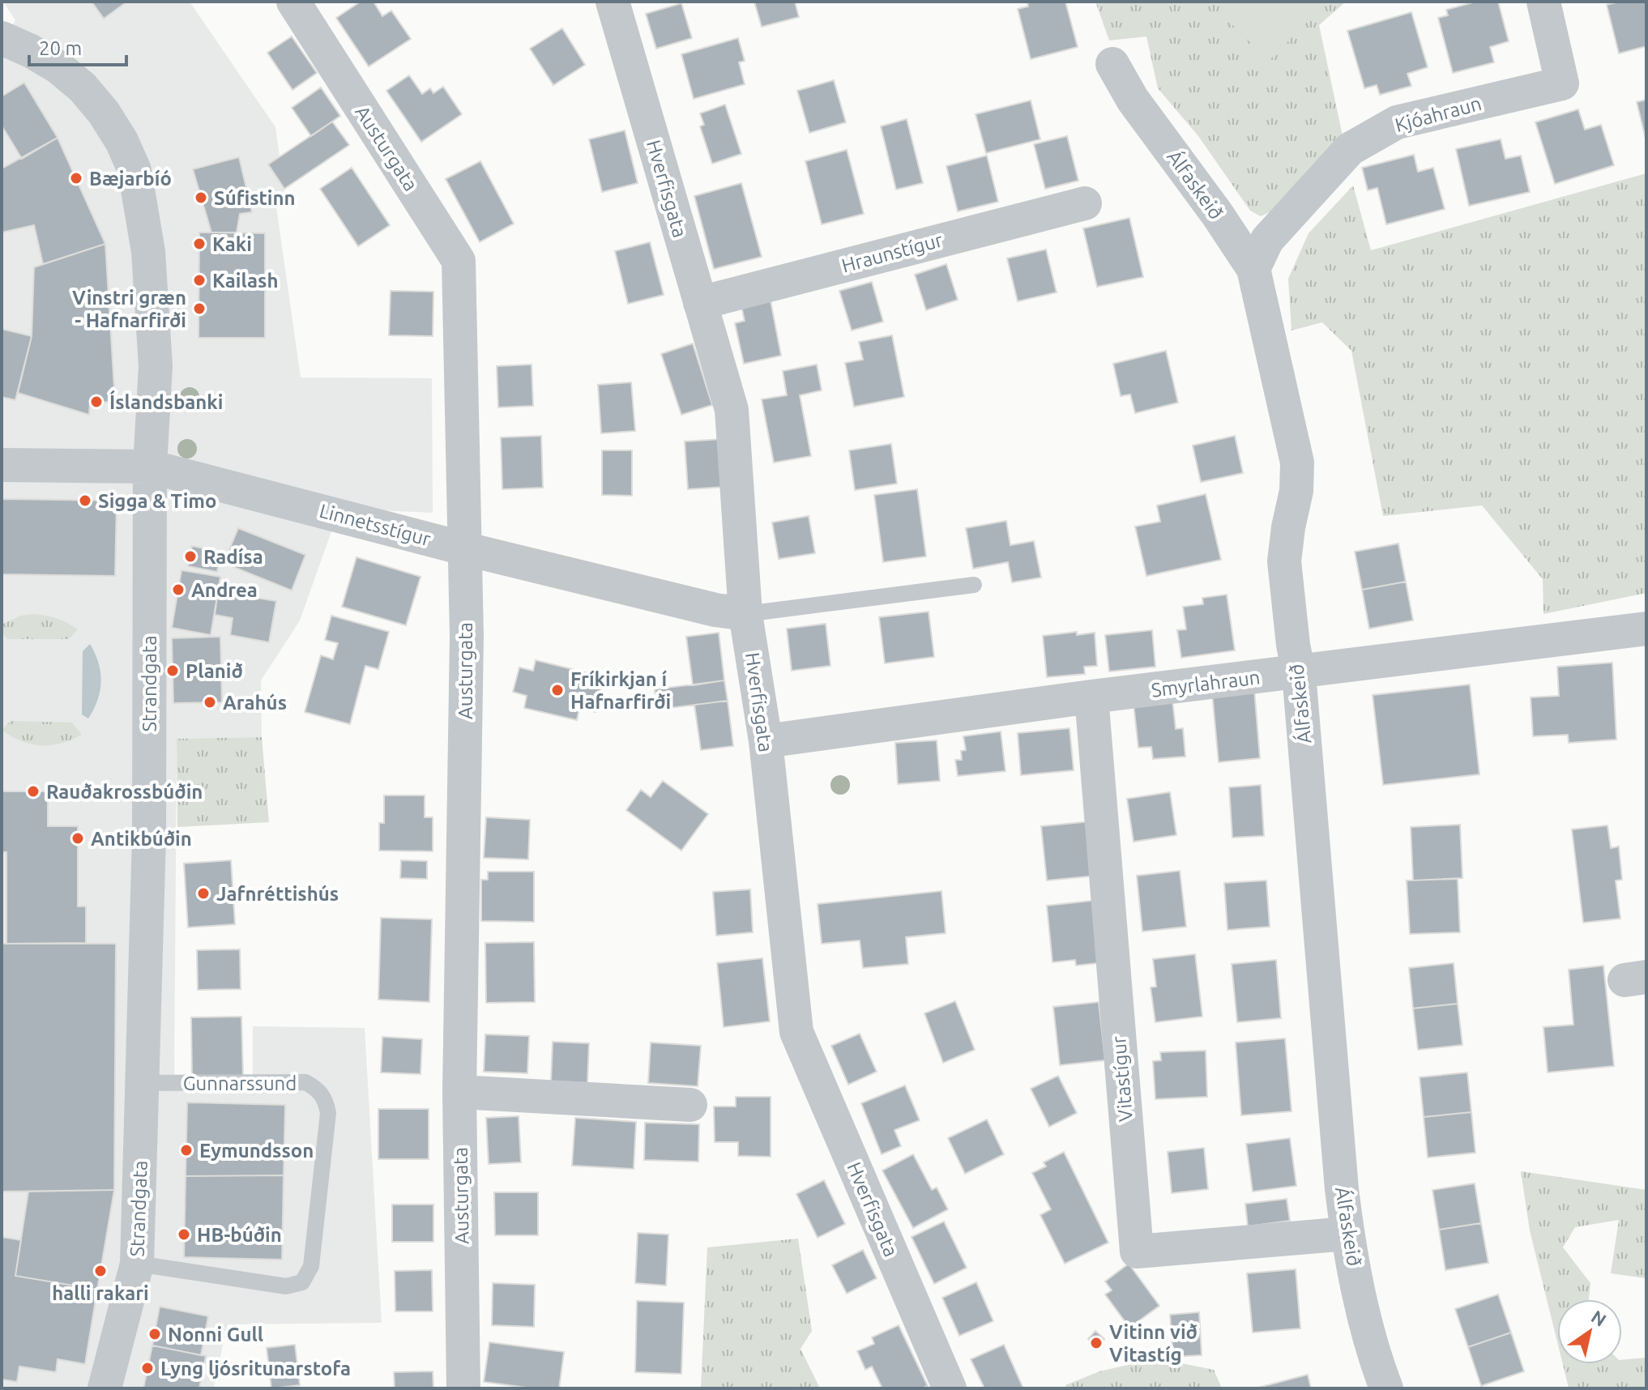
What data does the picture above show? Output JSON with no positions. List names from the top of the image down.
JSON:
{
  "streets": {
    "street": [
      "Kjóahraun",
      "Austurgata",
      "Álfaskeið",
      "Hverfisgata",
      "Hraunstígur",
      "Linnetsstígur",
      "Strandgata",
      "Smyrlahraun",
      "Vitastígur"
    ],
    "lane": ["Gunnarssund"]
  },
  "crossings": [
    ["Kjóahraun", "Álfaskeið"],
    ["Austurgata", "Linnetsstígur"],
    ["Álfaskeið", "Smyrlahraun"],
    ["Álfaskeið", "Vitastígur"],
    ["Hverfisgata", "Hraunstígur"],
    ["Hverfisgata", "Linnetsstígur"],
    ["Hverfisgata", "Smyrlahraun"],
    ["Linnetsstígur", "Strandgata"],
    ["Strandgata", "Gunnarssund"],
    ["Smyrlahraun", "Vitastígur"]
  ],
  "places": [
    "Bæjarbíó",
    "Súfistinn",
    "Kaki",
    "Kailash",
    "Vinstri græn - Hafnarfirði",
    "Íslandsbanki",
    "Sigga & Timo",
    "Radísa",
    "Andrea",
    "Planið",
    "Fríkirkjan í Hafnarfirði",
    "Arahús",
    "Rauðakrossbúðin",
    "Antikbúðin",
    "Jafnréttishús",
    "Eymundsson",
    "HB-búðin",
    "halli rakari",
    "Nonni Gull",
    "Vitinn við Vitastíg",
    "Lyng ljósritunarstofa"
  ],
  "scale_bar": "20 m",
  "north": "top right"
}
